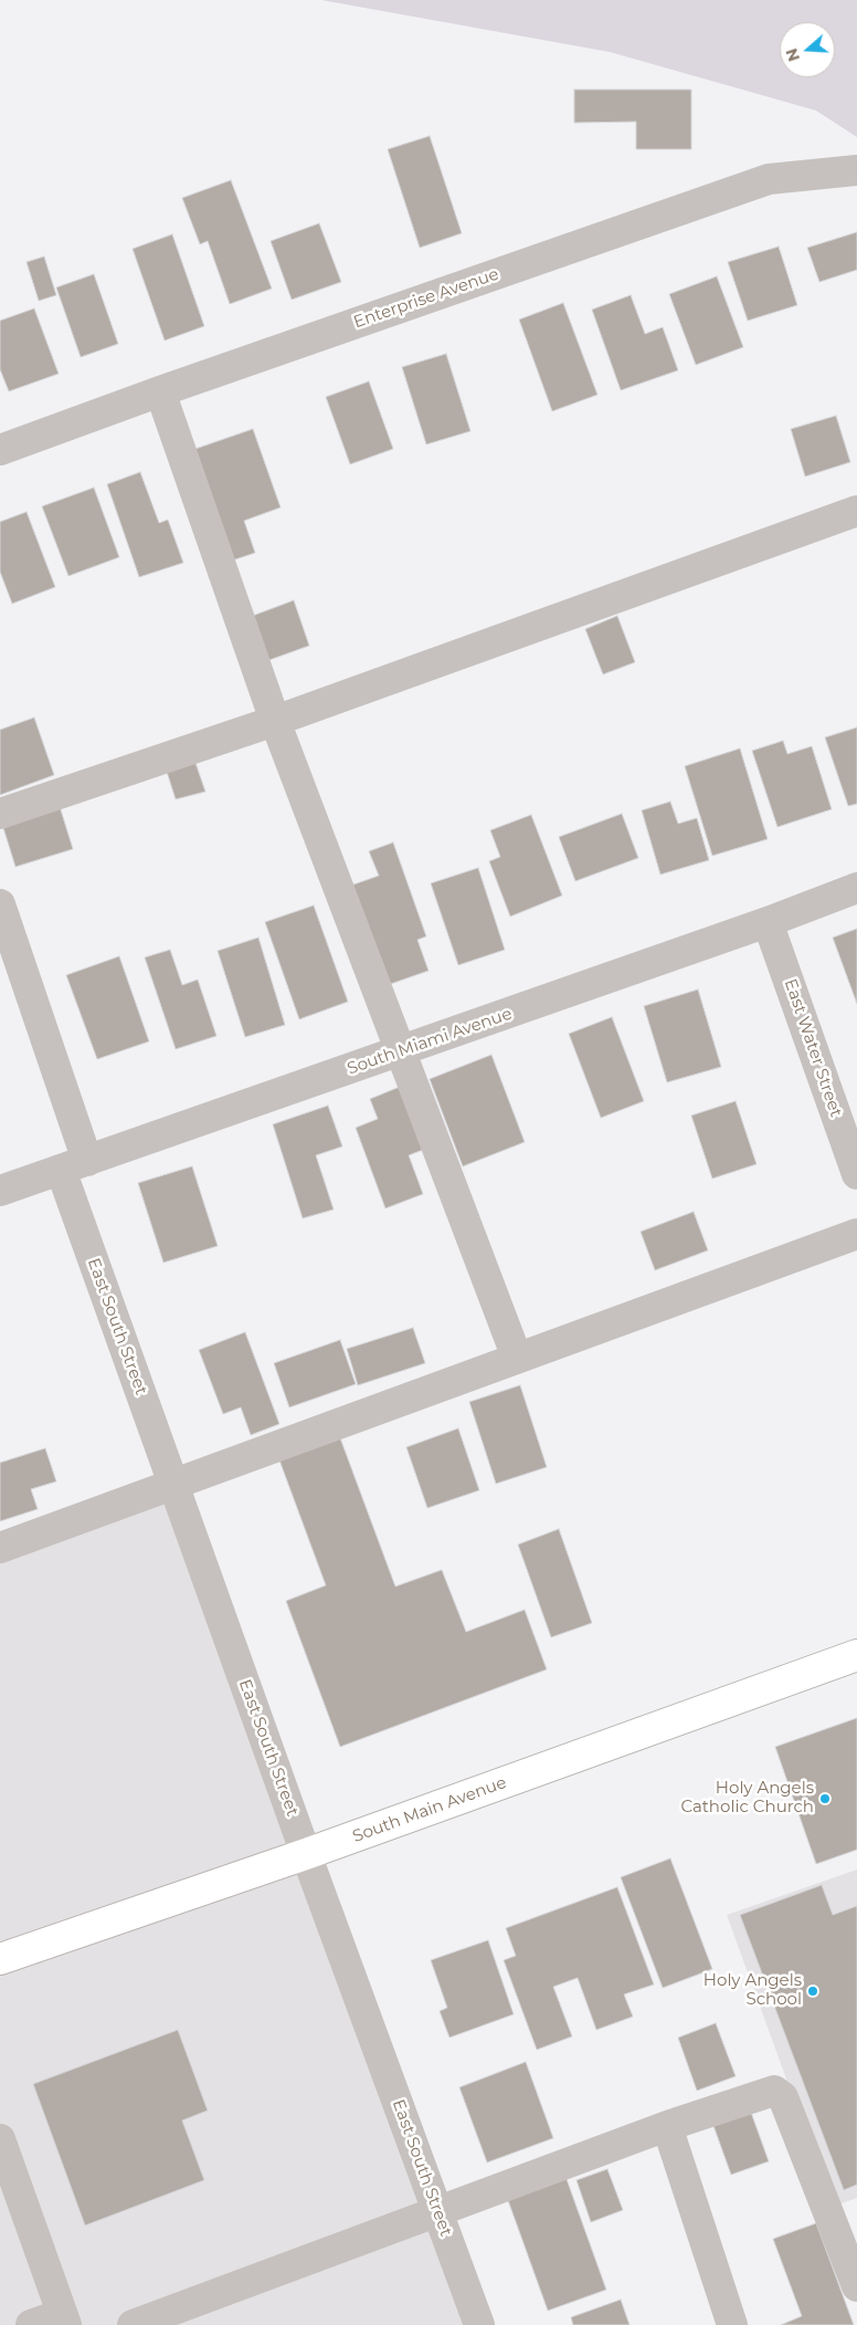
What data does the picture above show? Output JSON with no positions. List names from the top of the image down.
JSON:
{
  "streets": {
    "main road": ["South Main Avenue"],
    "street": [
      "Enterprise Avenue",
      "South Miami Avenue",
      "East Water Street",
      "East South Street"
    ]
  },
  "crossings": [
    ["South Miami Avenue", "East Water Street"],
    ["South Miami Avenue", "East South Street"],
    ["East South Street", "South Main Avenue"]
  ],
  "places": ["Holy Angels Catholic Church", "Holy Angels School"],
  "north": "left"
}
